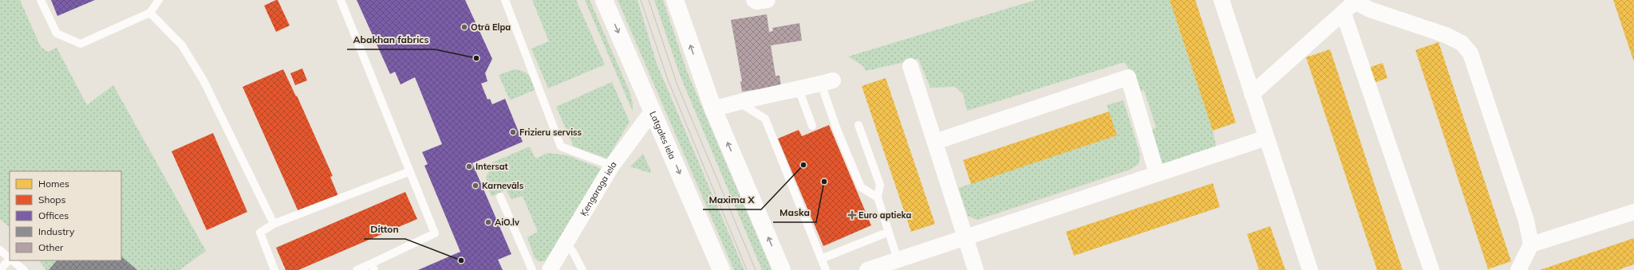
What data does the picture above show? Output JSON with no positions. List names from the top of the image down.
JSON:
{
  "streets": {
    "highway": ["Latgales iela"],
    "street": ["Ķengaraga iela"]
  },
  "crossings": [
    ["Latgales iela", "Ķengaraga iela"]
  ],
  "places": {
    "other": [
      "Otrā Elpa",
      "Abakhan fabrics",
      "Frizieru serviss",
      "Maxima X",
      "Intersat",
      "Maska",
      "Karnevāls",
      "AiO.lv",
      "Ditton"
    ],
    "health": ["Euro aptieka"]
  },
  "legend": [
    "Homes",
    "Shops",
    "Offices",
    "Industry",
    "Other"
  ]
}
